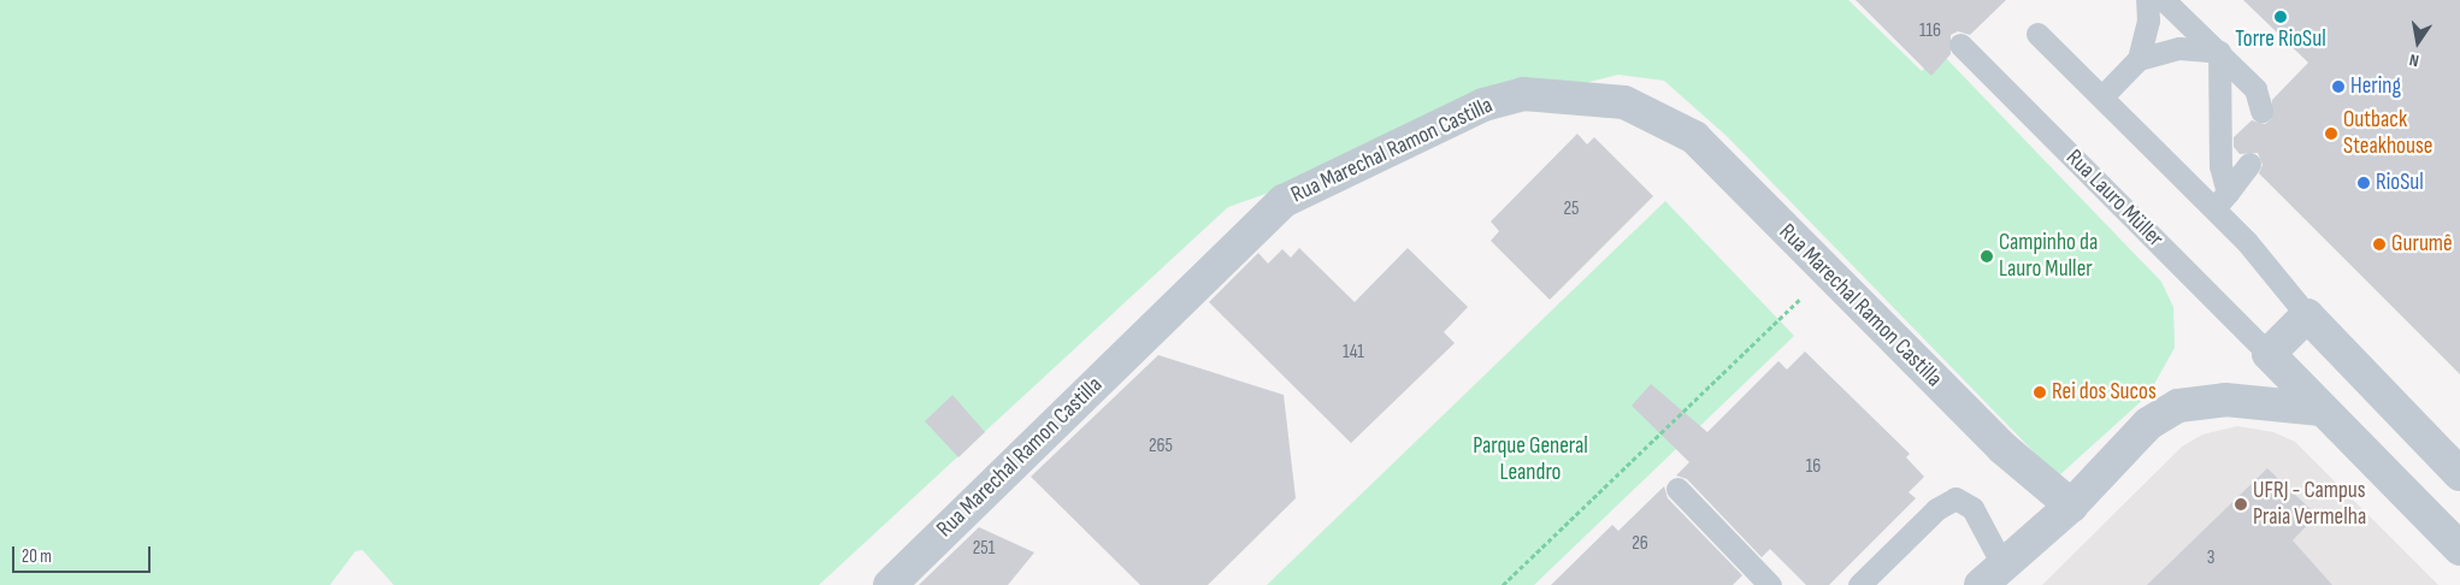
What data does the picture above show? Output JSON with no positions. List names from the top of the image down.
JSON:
{
  "streets": {
    "street": ["Rua Marechal Ramon Castilla", "Rua Lauro Müller"]
  },
  "parks": ["Parque General Leandro"],
  "places": [
    "Torre RioSul",
    "Hering",
    "Outback Steakhouse",
    "RioSul",
    "Gurumê",
    "Campinho da Lauro Muller",
    "Rei dos Sucos",
    "UFRJ - Campus Praia Vermelha"
  ],
  "house_numbers": [
    "116",
    "25",
    "141",
    "265",
    "16",
    "26",
    "251",
    "3"
  ],
  "scale_bar": "20 m",
  "north": "bottom"
}
